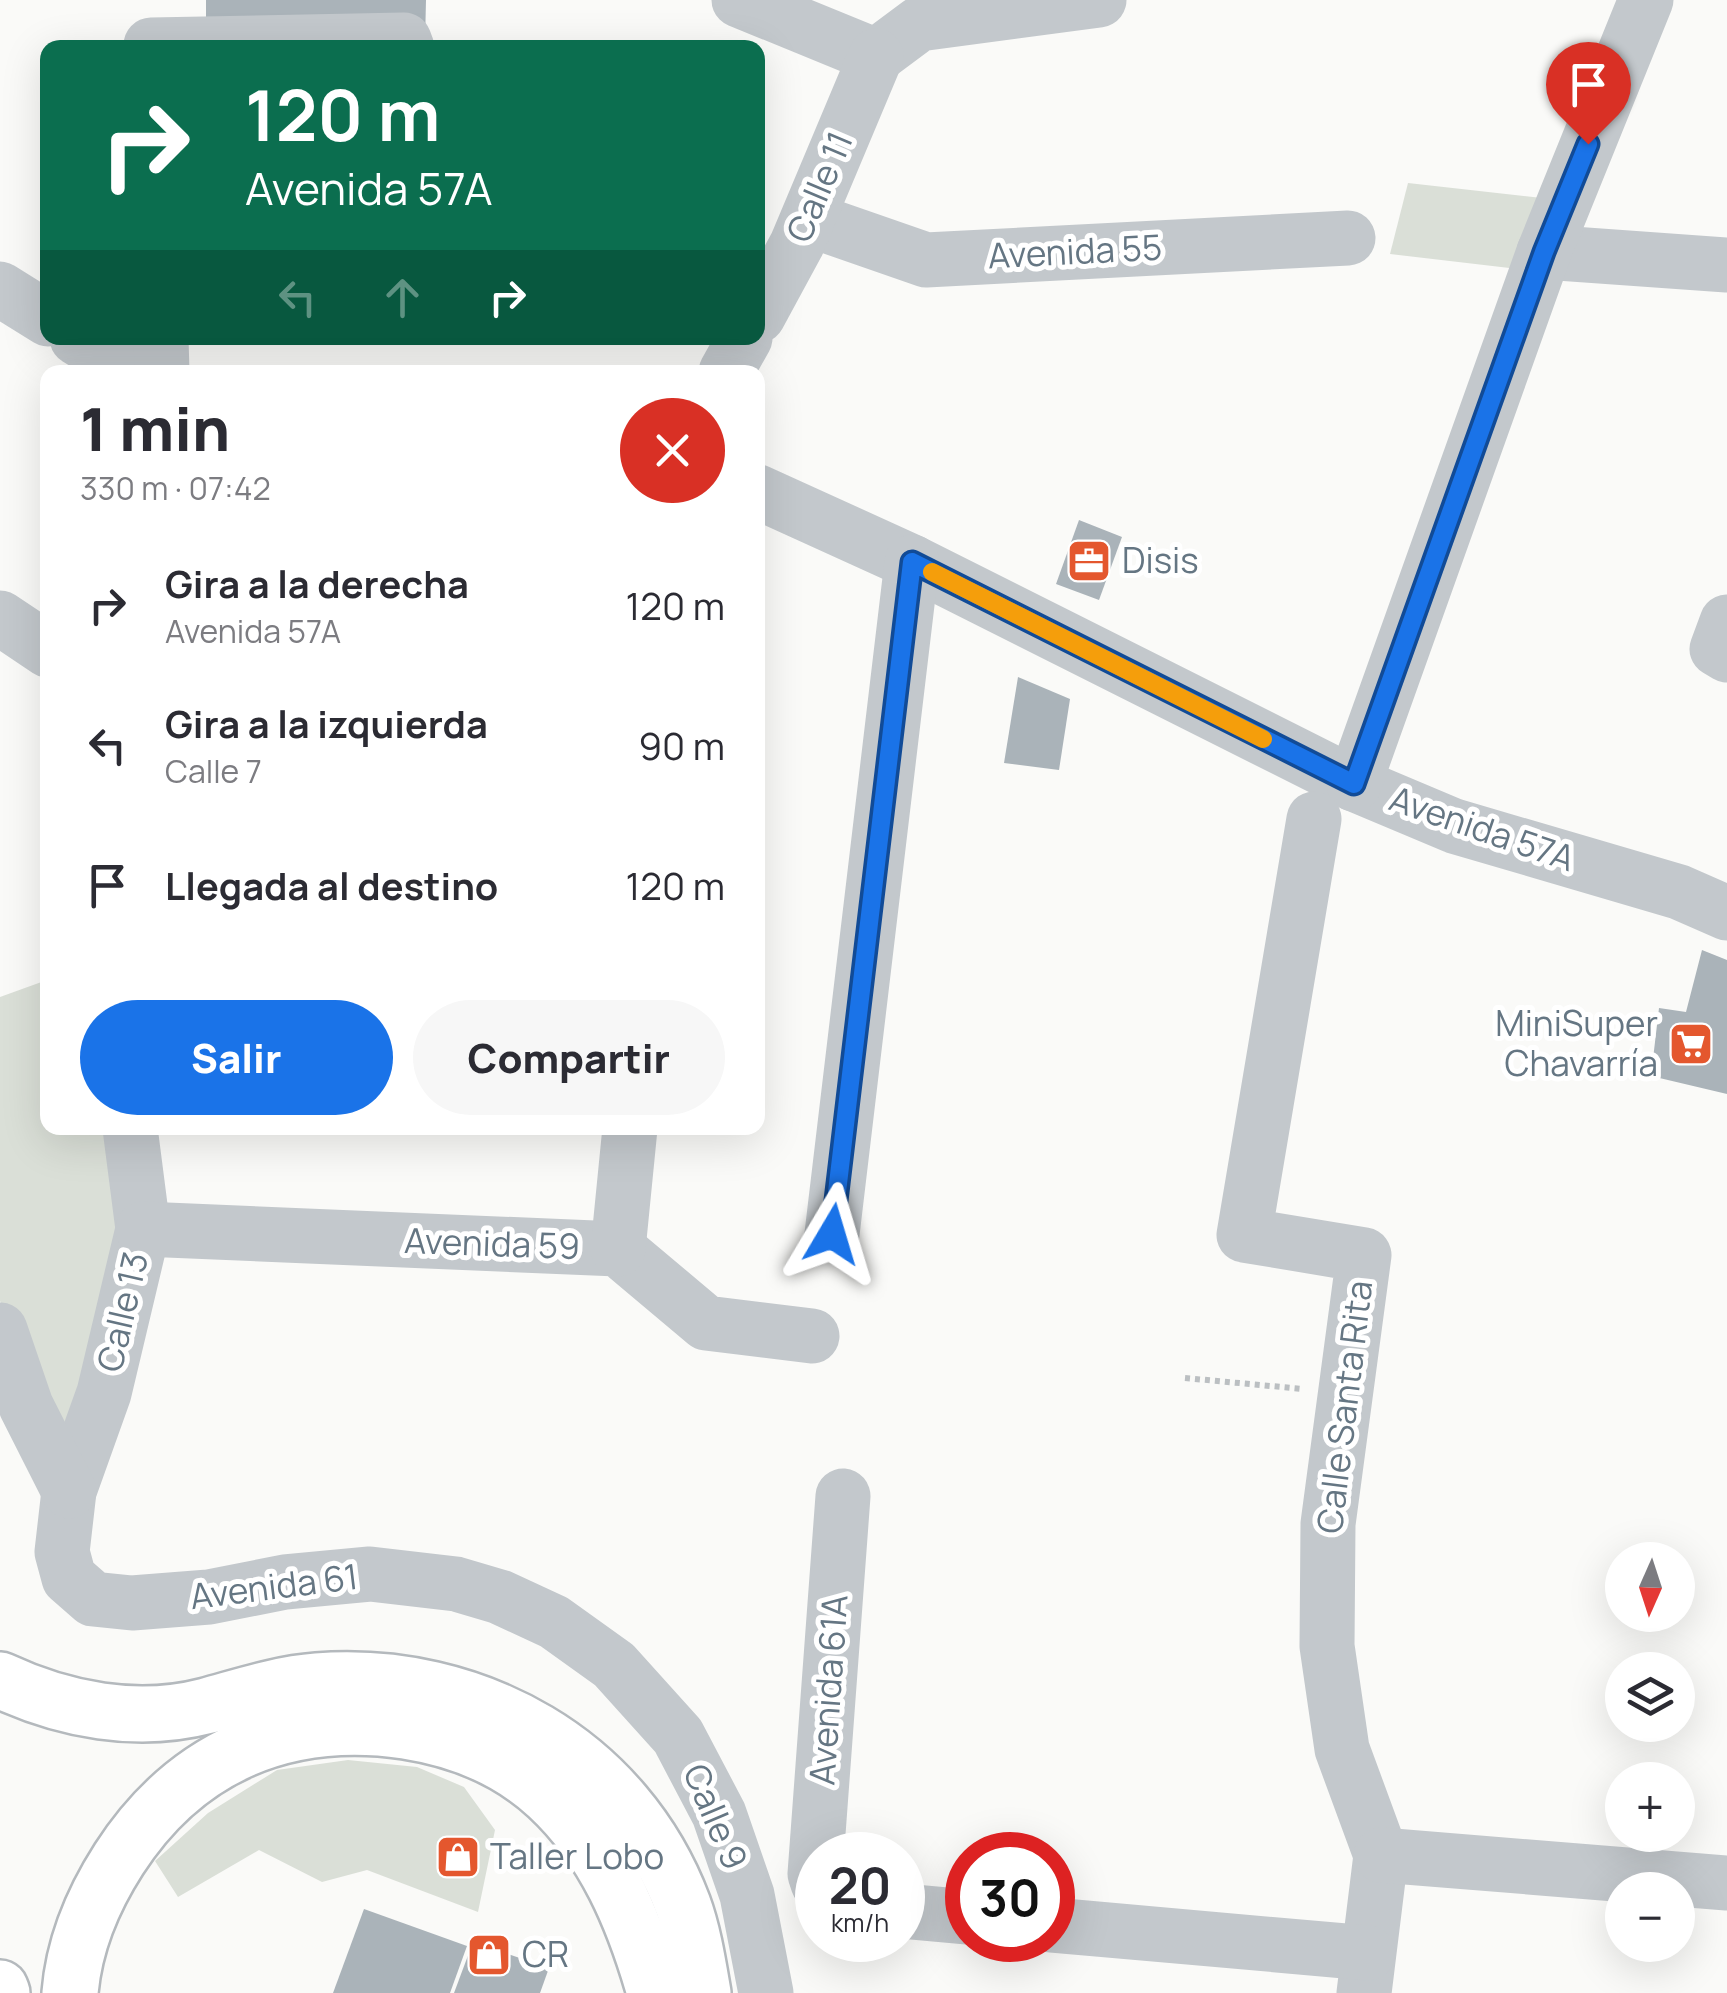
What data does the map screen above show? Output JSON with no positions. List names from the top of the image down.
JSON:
{
  "streets": {
    "street": [
      "Calle 11",
      "Avenida 55",
      "Avenida 57A",
      "Avenida 59",
      "Calle 13",
      "Calle Santa Rita",
      "Avenida 61",
      "Avenida 61A",
      "Calle 9"
    ]
  },
  "crossings": [
    ["Calle 11", "Avenida 55"],
    ["Avenida 57A", "Calle Santa Rita"],
    ["Avenida 59", "Calle 13"],
    ["Calle 13", "Avenida 61"],
    ["Avenida 61", "Calle 9"]
  ],
  "places": {
    "office": ["Disis"],
    "supermarket": ["MiniSuper Chavarría"],
    "shop": ["Taller Lobo", "CR"]
  },
  "north": "bottom",
  "page": {
    "turn": ["120 m", "Avenida 57A"],
    "heading": ["1 min", "330 m · 07:42"],
    "list": [
      {
        "name": "Gira a la derecha",
        "note": "Avenida 57A",
        "value": "120 m"
      },
      {
        "name": "Gira a la izquierda",
        "note": "Calle 7",
        "value": "90 m"
      },
      {
        "name": "Llegada al destino",
        "value": "120 m"
      }
    ],
    "buttons": ["Salir", "Compartir"],
    "map_buttons": ["+", "−"],
    "speed": "20 km/h",
    "limit": "30"
  }
}
